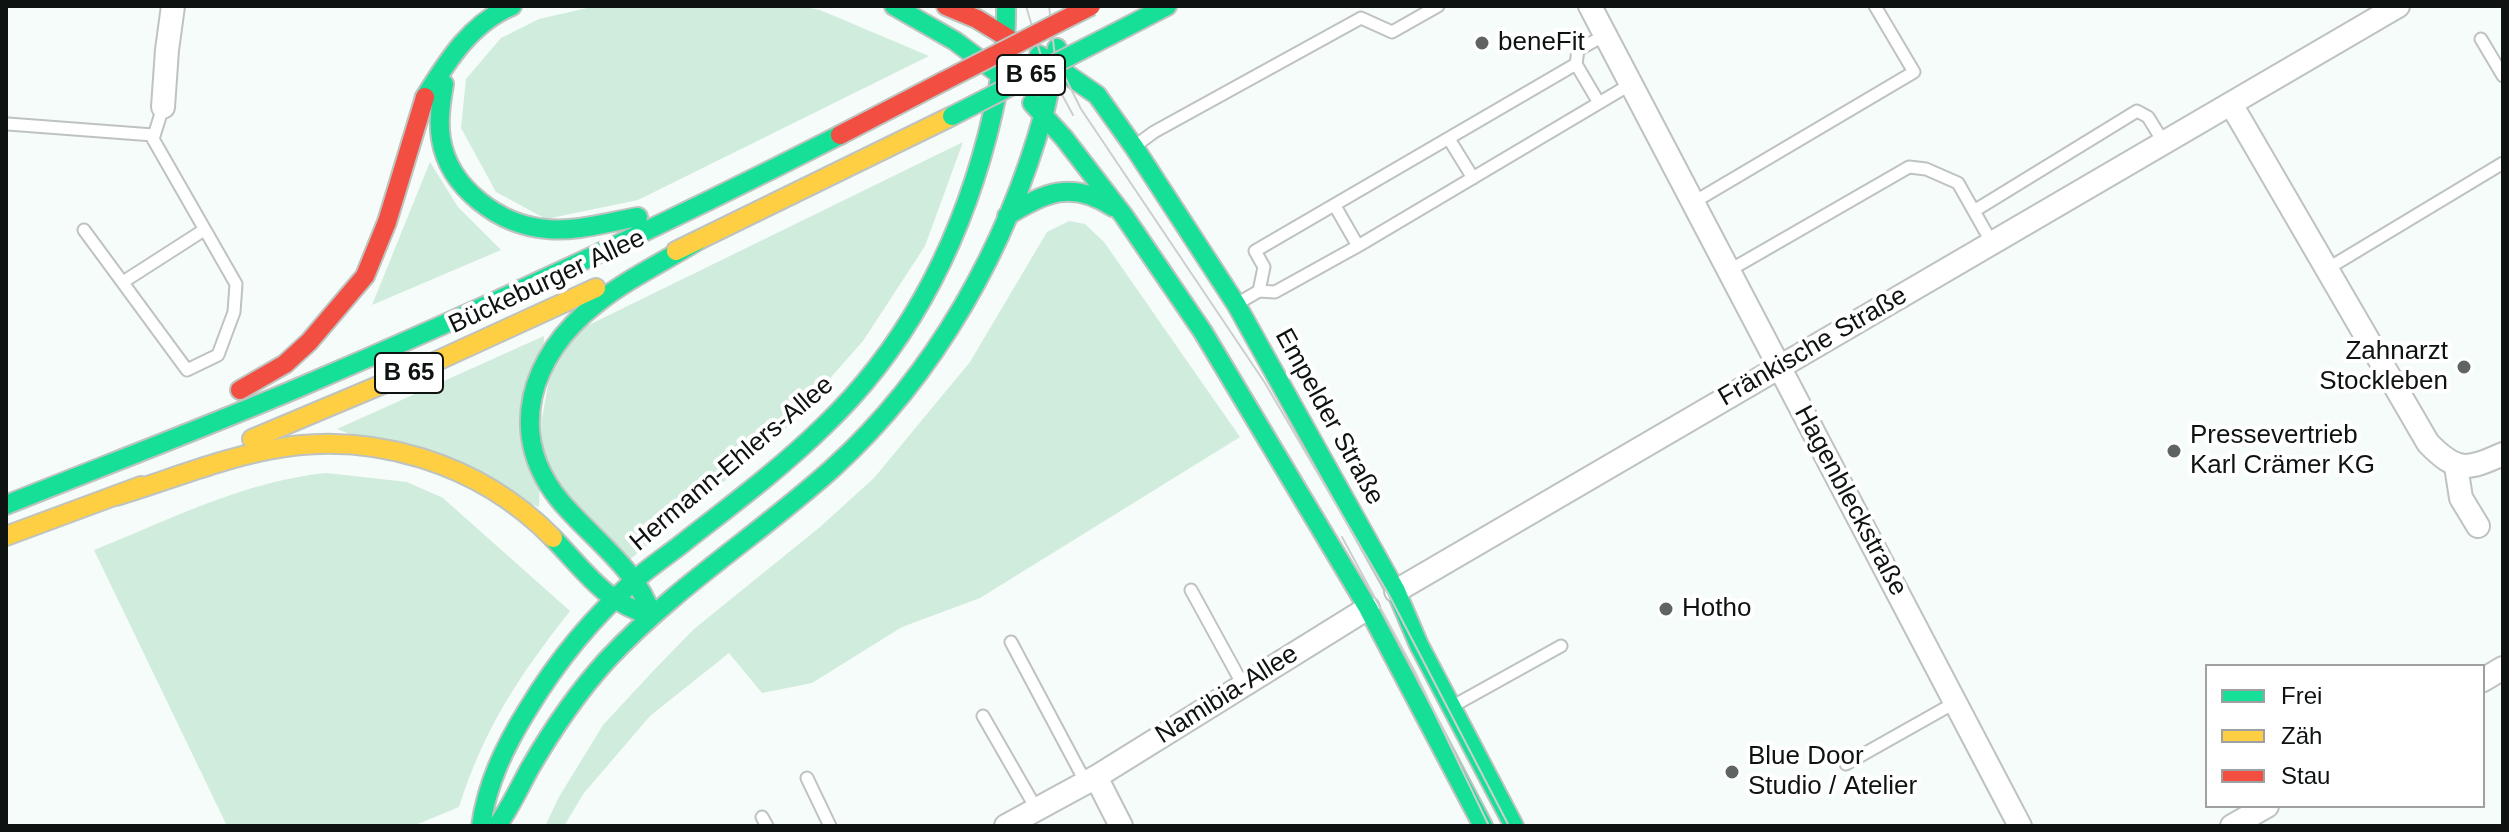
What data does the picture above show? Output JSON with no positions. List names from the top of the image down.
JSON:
{
  "streets": {
    "main road": [
      "B 65",
      "Bückeburger Allee",
      "Empelder Straße",
      "Hermann-Ehlers-Allee"
    ],
    "street": ["Fränkische Straße", "Hagenbleckstraße", "Namibia-Allee"]
  },
  "crossings": [
    ["Fränkische Straße", "Empelder Straße"],
    ["Fränkische Straße", "Hagenbleckstraße"]
  ],
  "places": [
    "beneFit",
    "Zahnarzt Stockleben",
    "Pressevertrieb Karl Crämer KG",
    "Hotho",
    "Blue Door Studio / Atelier"
  ],
  "legend": ["Frei", "Zäh", "Stau"]
}
